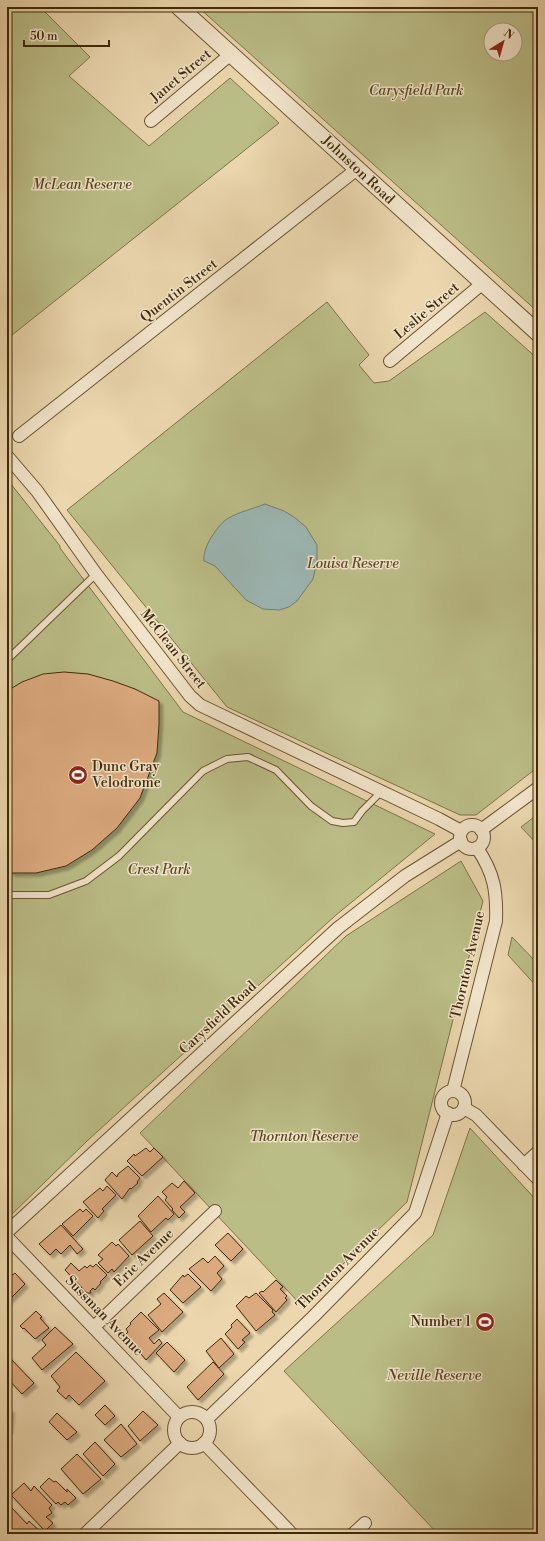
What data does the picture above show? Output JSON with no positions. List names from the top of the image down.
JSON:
{
  "streets": {
    "street": [
      "Janet Street",
      "Johnston Road",
      "Quentin Street",
      "Leslie Street",
      "McClean Street",
      "Thornton Avenue",
      "Carysfield Road",
      "Eric Avenue",
      "Sussman Avenue"
    ]
  },
  "crossings": [
    ["Janet Street", "Johnston Road"],
    ["Johnston Road", "Quentin Street"],
    ["Johnston Road", "Leslie Street"],
    ["McClean Street", "Thornton Avenue"],
    ["McClean Street", "Carysfield Road"],
    ["Thornton Avenue", "Carysfield Road"],
    ["Thornton Avenue", "Sussman Avenue"],
    ["Eric Avenue", "Sussman Avenue"]
  ],
  "parks": [
    "Carysfield Park",
    "McLean Reserve",
    "Louisa Reserve",
    "Crest Park",
    "Thornton Reserve",
    "Neville Reserve"
  ],
  "places": {
    "sports": ["Dunc Gray Velodrome", "Number 1"]
  },
  "scale_bar": "50 m",
  "north": "top right"
}
